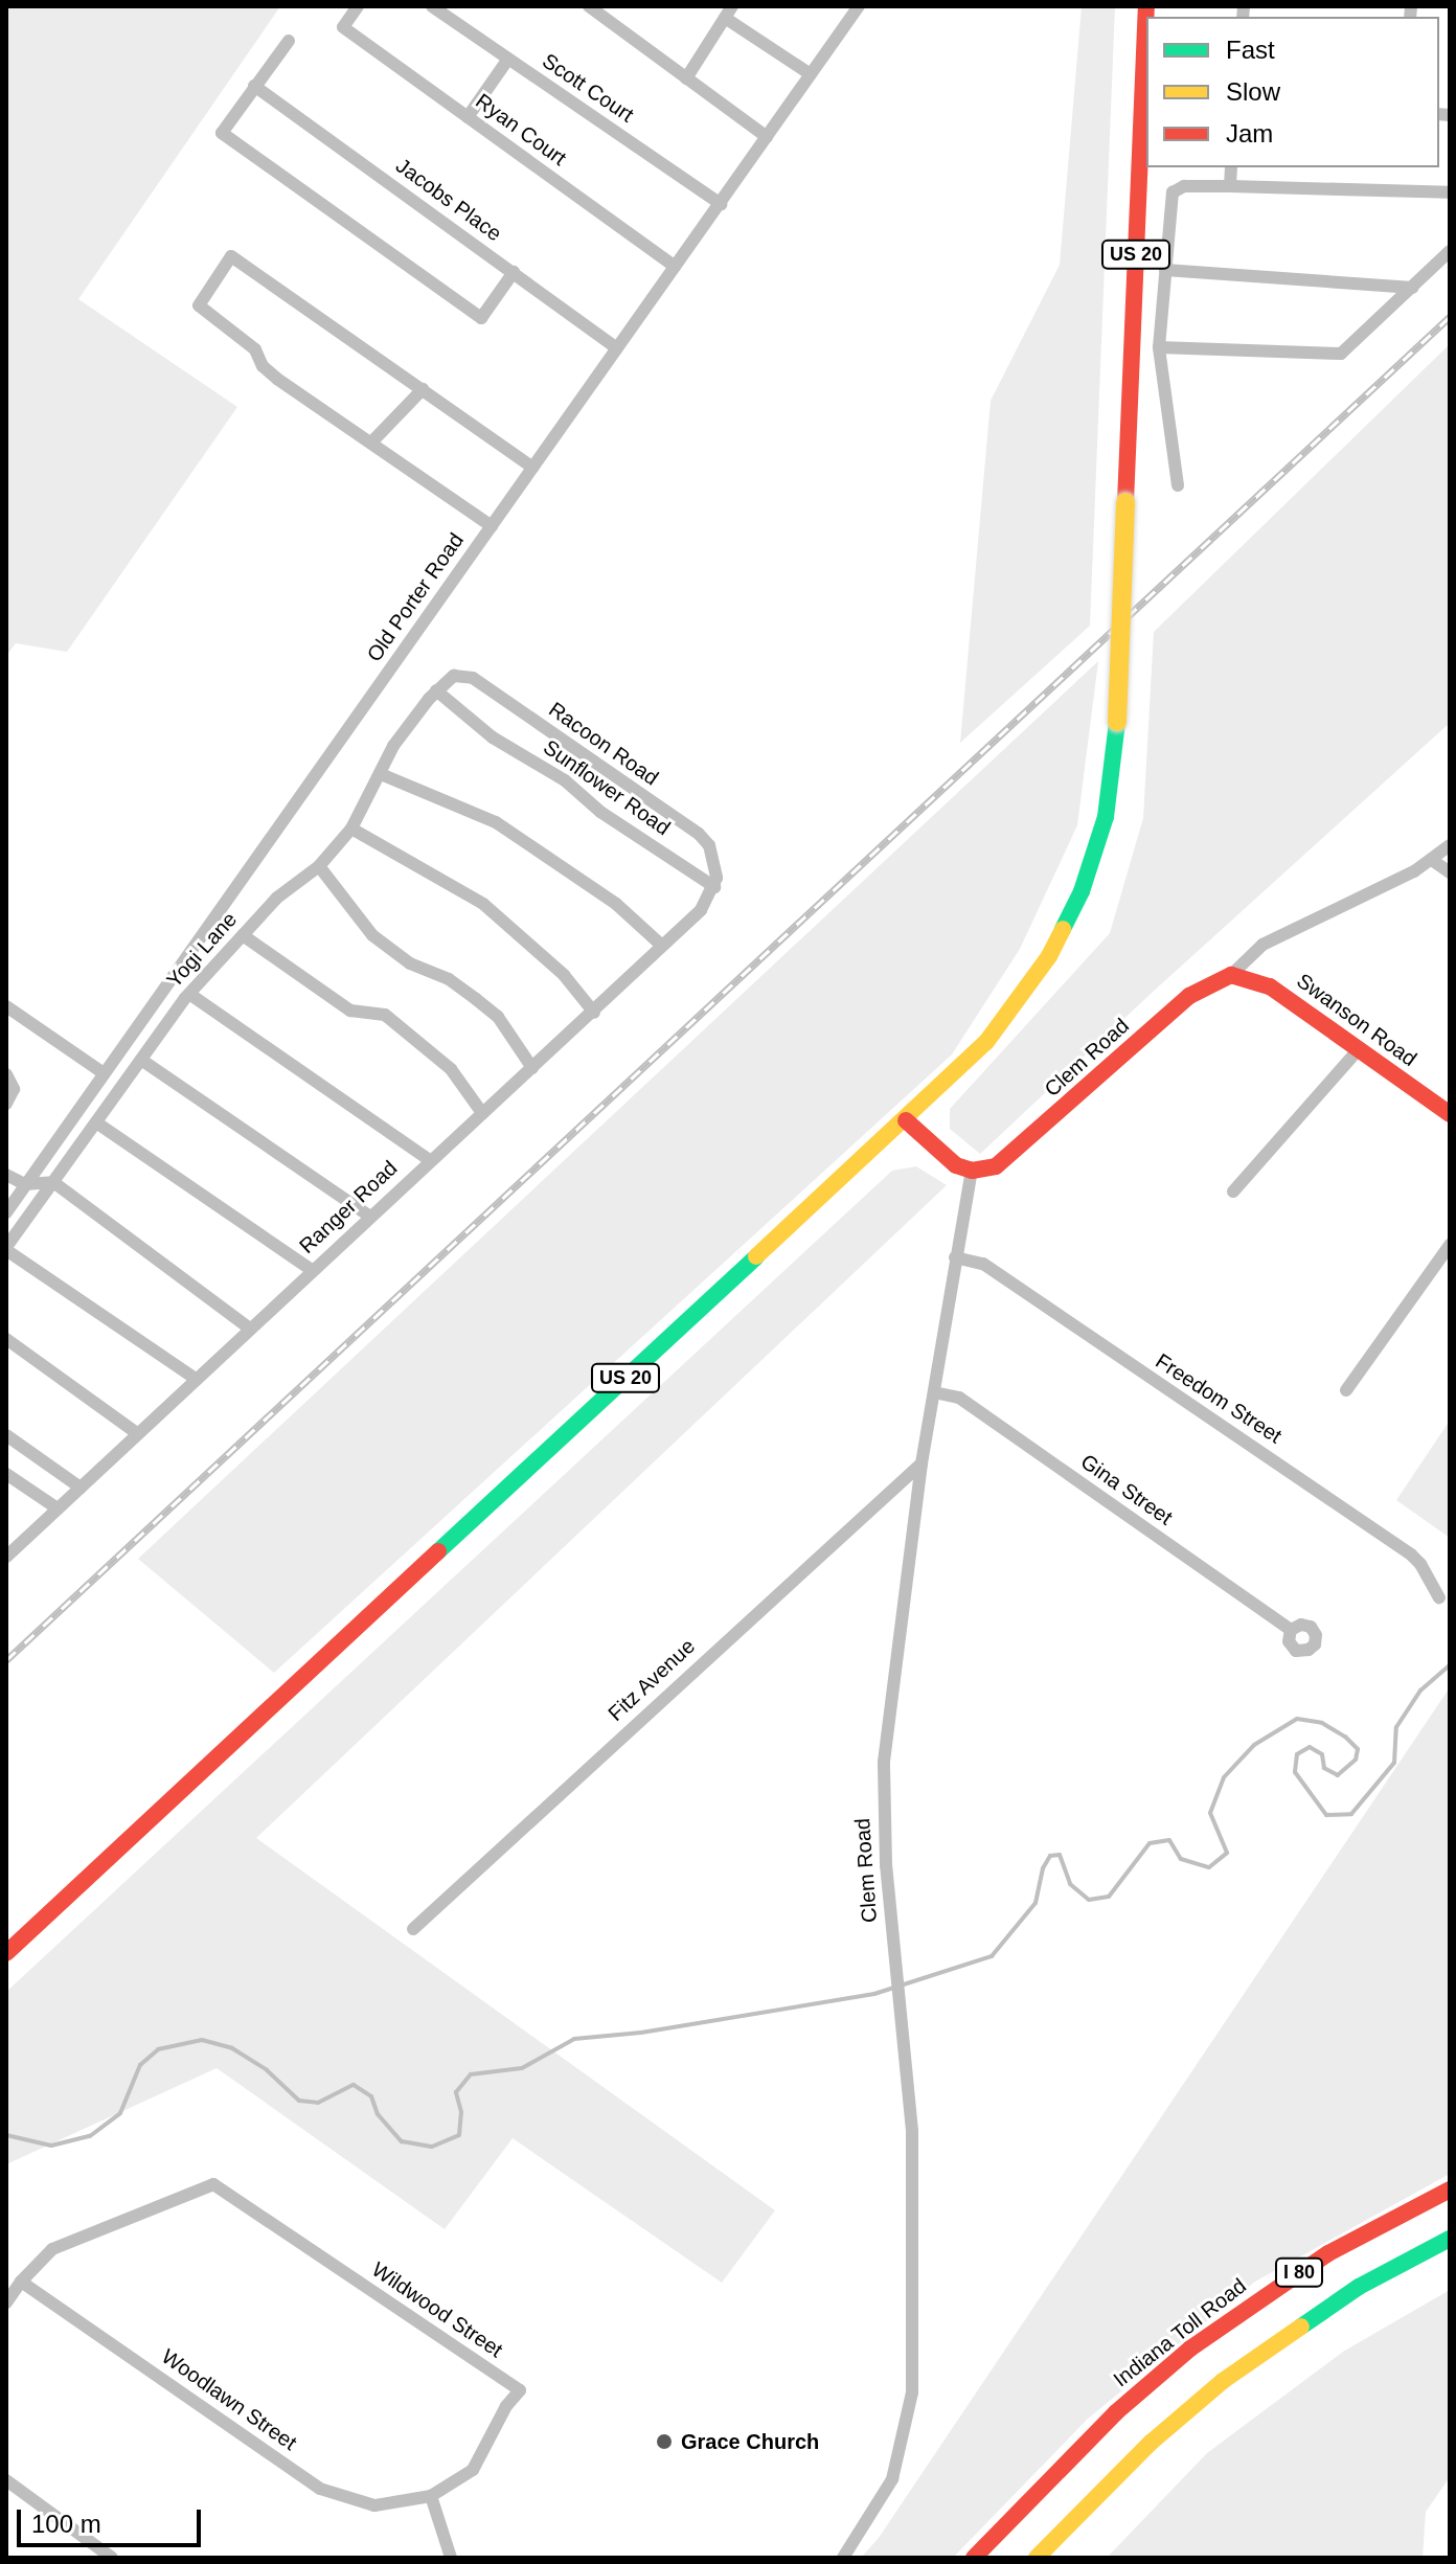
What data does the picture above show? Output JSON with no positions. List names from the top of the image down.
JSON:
{
  "streets": {
    "main road": [
      "US 20",
      "Swanson Road",
      "Clem Road",
      "I 80",
      "Indiana Toll Road"
    ],
    "street": [
      "Scott Court",
      "Ryan Court",
      "Jacobs Place",
      "Old Porter Road",
      "Racoon Road",
      "Sunflower Road",
      "Yogi Lane",
      "Ranger Road",
      "Freedom Street",
      "Gina Street",
      "Fitz Avenue",
      "Wildwood Street",
      "Woodlawn Street"
    ]
  },
  "crossings": [
    ["Scott Court", "Old Porter Road"],
    ["Ryan Court", "Old Porter Road"],
    ["Jacobs Place", "Old Porter Road"],
    ["Racoon Road", "Sunflower Road"],
    ["Racoon Road", "Yogi Lane"],
    ["Racoon Road", "Ranger Road"],
    ["Sunflower Road", "Yogi Lane"],
    ["Sunflower Road", "Ranger Road"],
    ["Swanson Road", "Clem Road"],
    ["Clem Road", "Freedom Street"],
    ["Clem Road", "Gina Street"],
    ["Clem Road", "Fitz Avenue"],
    ["Wildwood Street", "Woodlawn Street"]
  ],
  "places": ["Grace Church"],
  "legend": ["Fast", "Slow", "Jam"],
  "scale_bar": "100 m"
}
